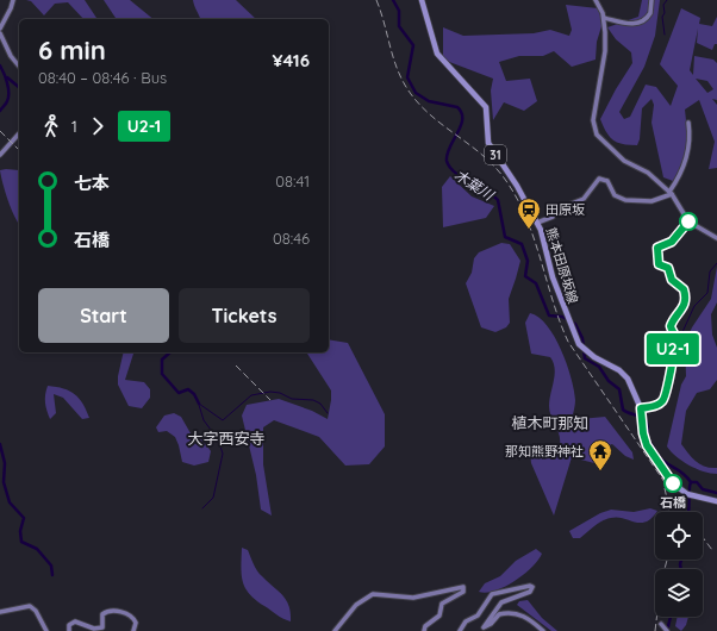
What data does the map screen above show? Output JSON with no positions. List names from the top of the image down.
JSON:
{
  "streets": {
    "main road": ["31", "熊本田原坂線"]
  },
  "districts": ["植木町那知", "大字西安寺"],
  "water": ["木葉川"],
  "places": {
    "station": ["田原坂"],
    "temple": ["那知熊野神社"],
    "other": ["石橋"]
  },
  "lines": ["bus line U2-1"],
  "page": {
    "on_map": "U2-1",
    "heading": ["6 min", "08:40 – 08:46 · Bus", "¥416"],
    "legs": ["1", "U2-1"],
    "list": [
      {
        "name": "七本",
        "value": "08:41"
      },
      {
        "name": "石橋",
        "value": "08:46"
      }
    ],
    "buttons": ["Start", "Tickets"]
  }
}
